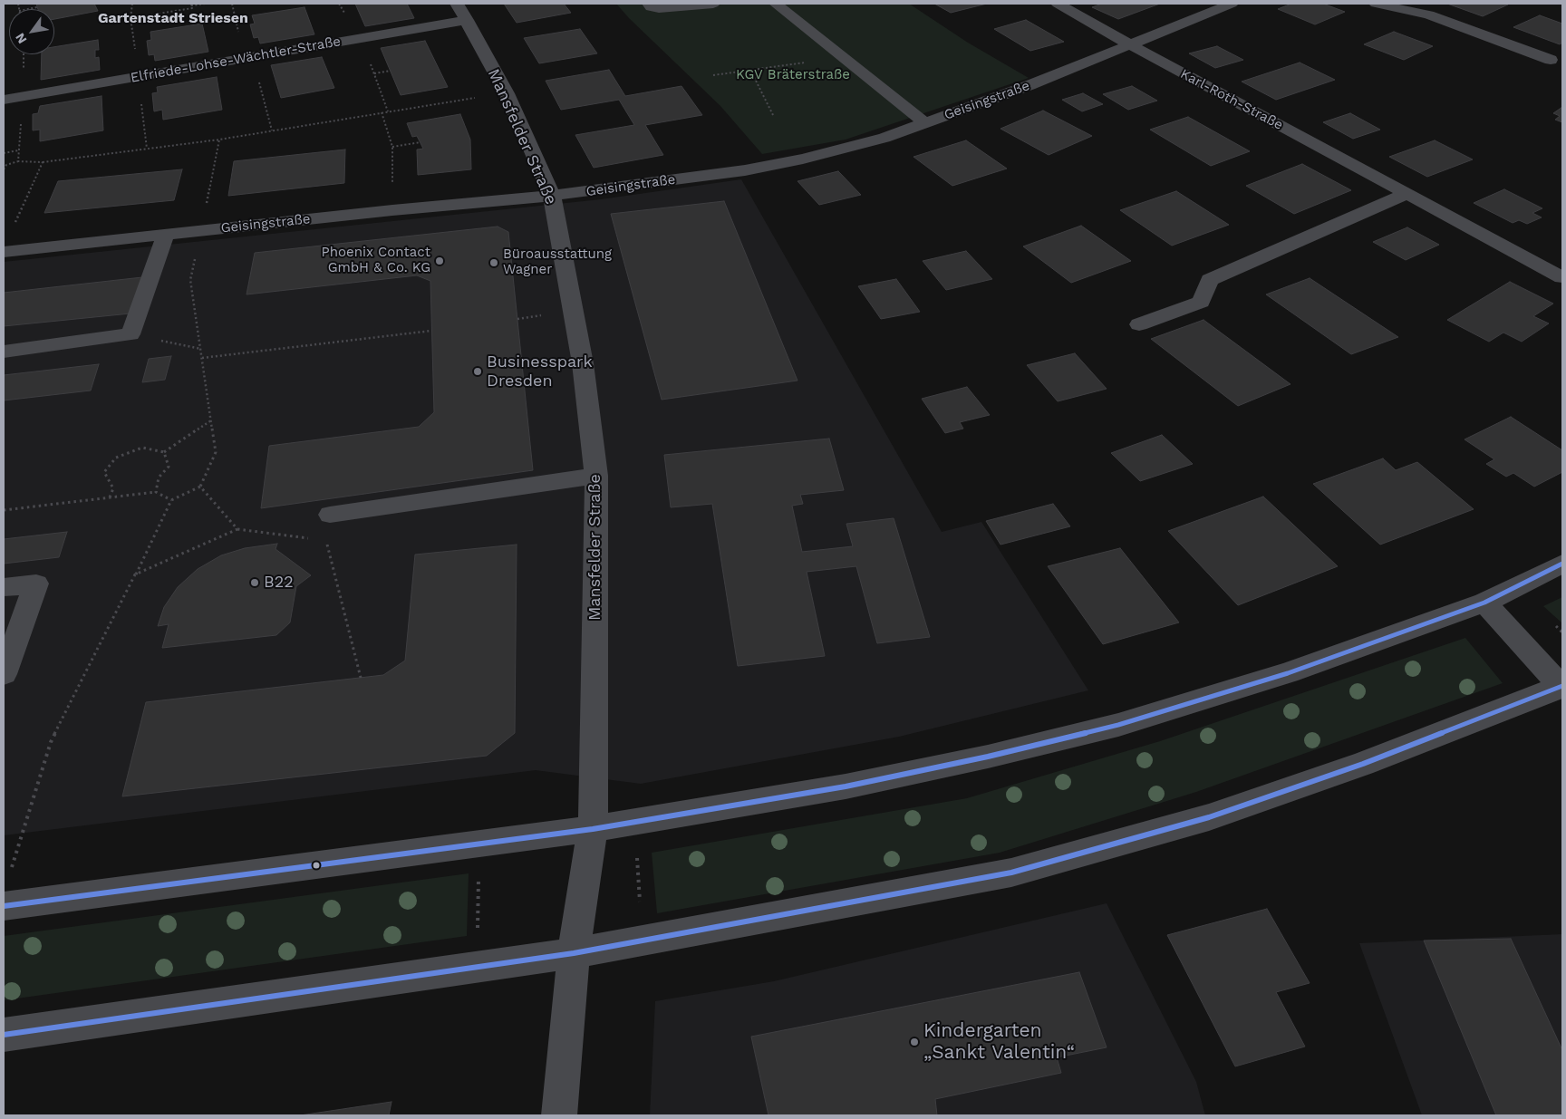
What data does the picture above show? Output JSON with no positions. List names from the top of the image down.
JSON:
{
  "streets": {
    "street": [
      "Elfriede-Lohse-Wächtler-Straße",
      "Karl-Roth-Straße",
      "Geisingstraße",
      "Mansfelder Straße"
    ]
  },
  "crossings": [
    ["Elfriede-Lohse-Wächtler-Straße", "Mansfelder Straße"],
    ["Karl-Roth-Straße", "Geisingstraße"],
    ["Geisingstraße", "Mansfelder Straße"]
  ],
  "districts": ["Gartenstadt Striesen"],
  "parks": ["KGV Bräterstraße"],
  "places": [
    "Phoenix Contact GmbH & Co. KG",
    "Büroausstattung Wagner",
    "Businesspark Dresden",
    "B22",
    "Kindergarten „Sankt Valentin“"
  ],
  "north": "bottom left"
}
